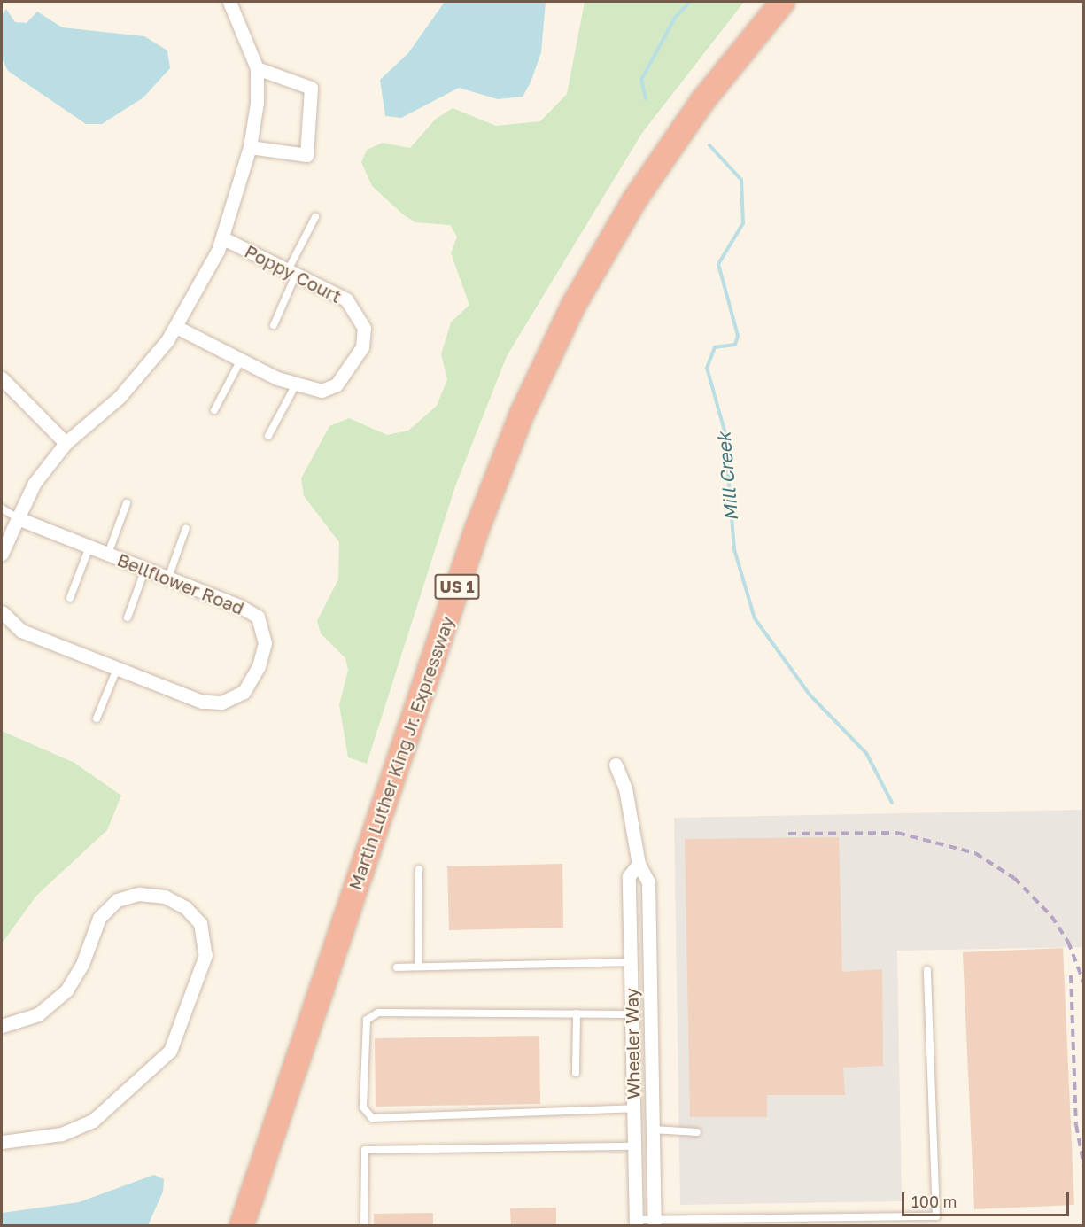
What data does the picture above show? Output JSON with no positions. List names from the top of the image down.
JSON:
{
  "streets": {
    "highway": ["US 1", "Martin Luther King Jr. Expressway"],
    "street": ["Poppy Court", "Bellflower Road", "Wheeler Way"]
  },
  "water": ["Mill Creek"],
  "scale_bar": "100 m"
}
